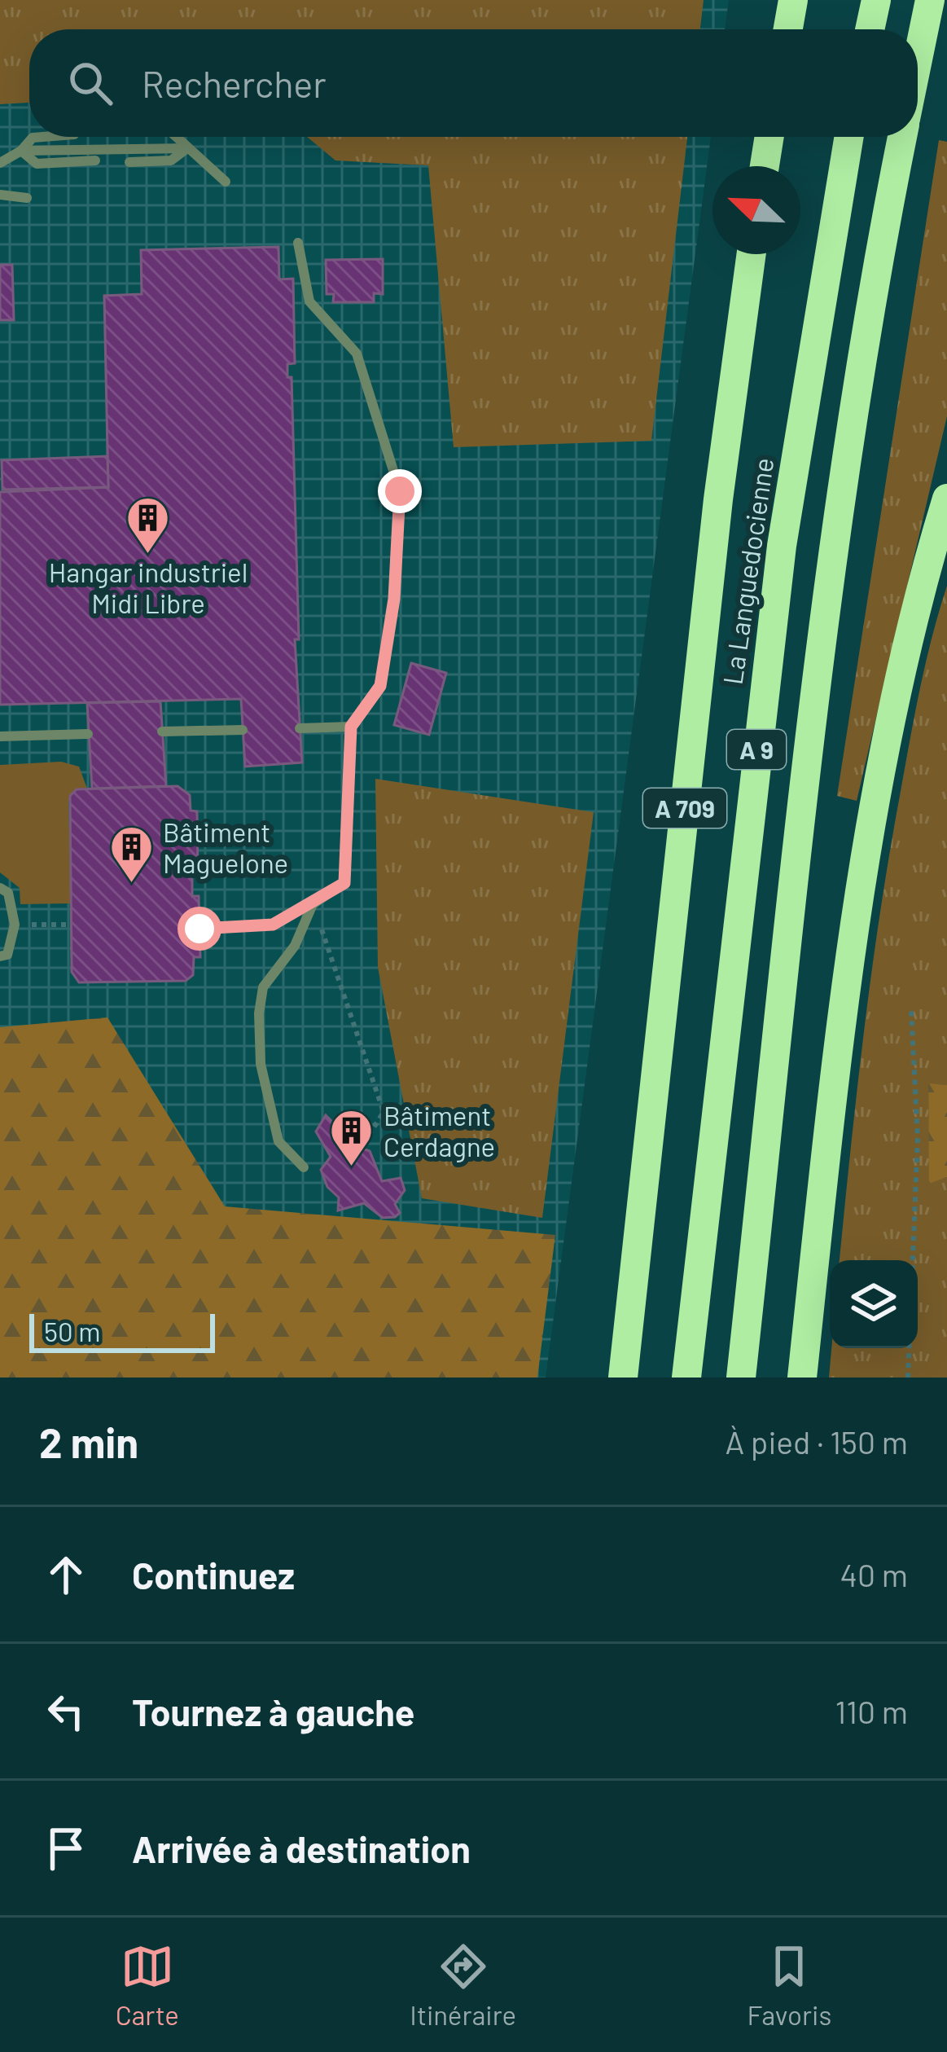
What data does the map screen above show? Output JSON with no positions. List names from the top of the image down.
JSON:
{
  "streets": {
    "highway": ["La Languedocienne", "A 9", "A 709"]
  },
  "places": {
    "building": ["Hangar industriel Midi Libre", "Bâtiment Maguelone", "Bâtiment Cerdagne"]
  },
  "scale_bar": "50 m",
  "north": "top left",
  "page": {
    "search": "Rechercher",
    "scale": "50 m",
    "heading": ["2 min", "À pied · 150 m"],
    "list": [
      ["Continuez", "40 m"],
      ["Tournez à gauche", "110 m"],
      "Arrivée à destination"
    ],
    "nav": ["Carte", "Itinéraire", "Favoris"]
  }
}
